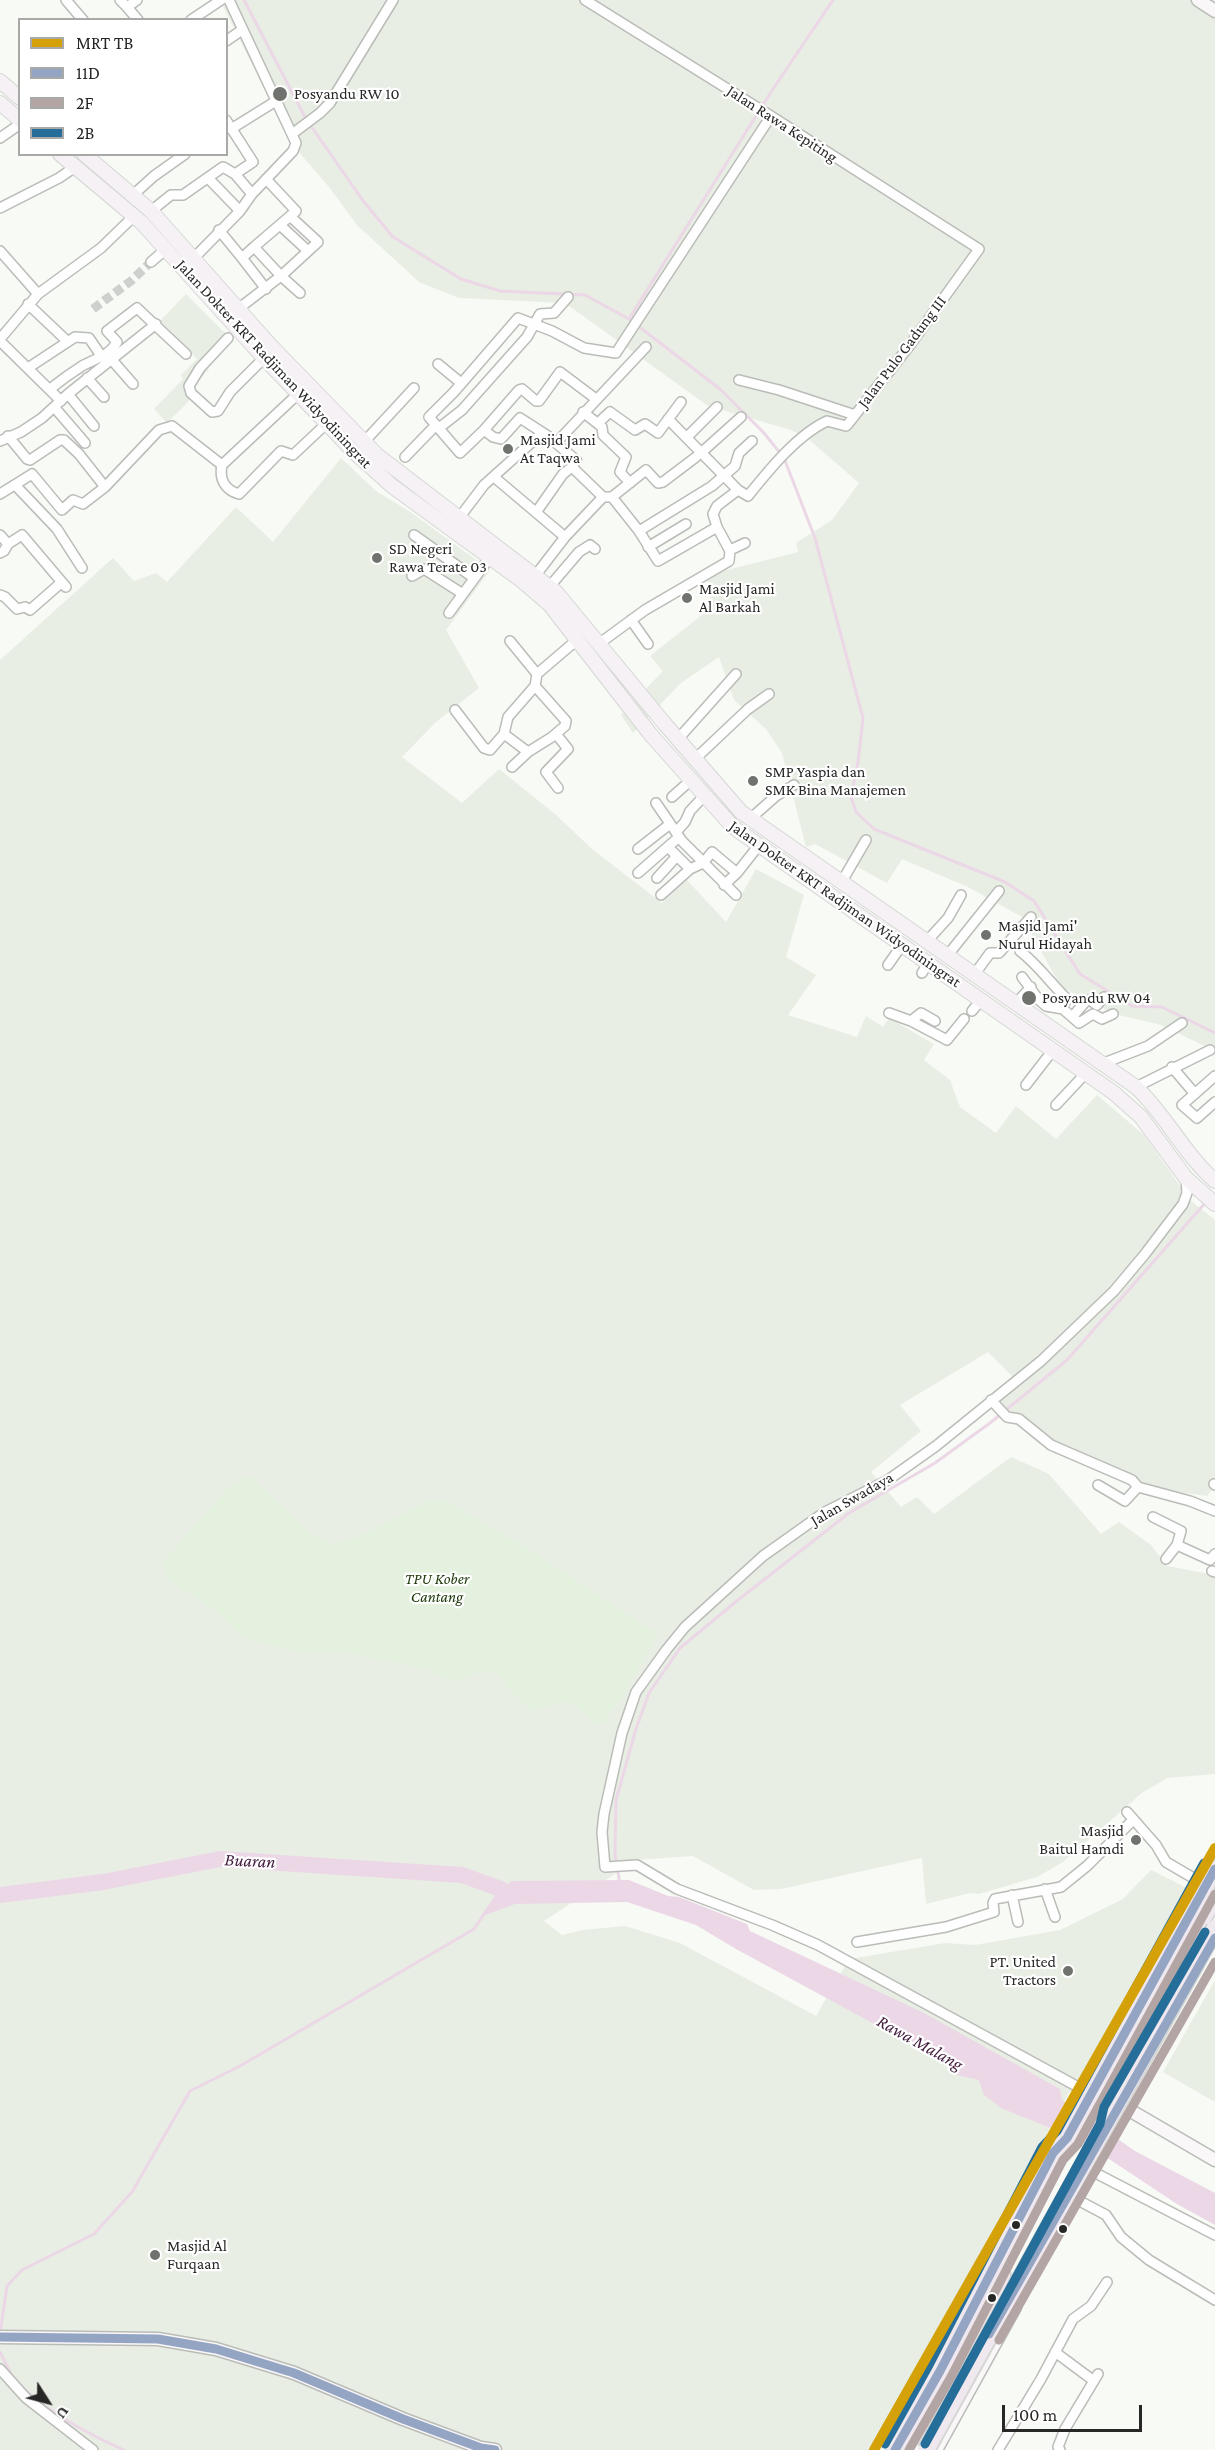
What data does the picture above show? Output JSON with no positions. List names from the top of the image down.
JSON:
{
  "streets": {
    "main road": ["Jalan Dokter KRT Radjiman Widyodiningrat"],
    "street": ["Jalan Rawa Kepiting", "Jalan Pulo Gadung III", "Jalan Swadaya"]
  },
  "crossings": [
    ["Jalan Rawa Kepiting", "Jalan Pulo Gadung III"],
    ["Jalan Dokter KRT Radjiman Widyodiningrat", "Jalan Swadaya"]
  ],
  "water": ["Buaran", "Rawa Malang"],
  "parks": ["TPU Kober Cantang"],
  "places": [
    "Posyandu RW 10",
    "Masjid Jami At Taqwa",
    "SD Negeri Rawa Terate 03",
    "Masjid Jami Al Barkah",
    "SMP Yaspia dan SMK Bina Manajemen",
    "Masjid Jami' Nurul Hidayah",
    "Posyandu RW 04",
    "Masjid Baitul Hamdi",
    "PT. United Tractors",
    "Masjid Al Furqaan"
  ],
  "lines": [
    "metro line TB",
    "transit line 2B",
    "transit line 11D",
    "transit line 2F"
  ],
  "legend": [
    "MRT TB",
    "11D",
    "2F",
    "2B"
  ],
  "scale_bar": "100 m",
  "north": "bottom right"
}
